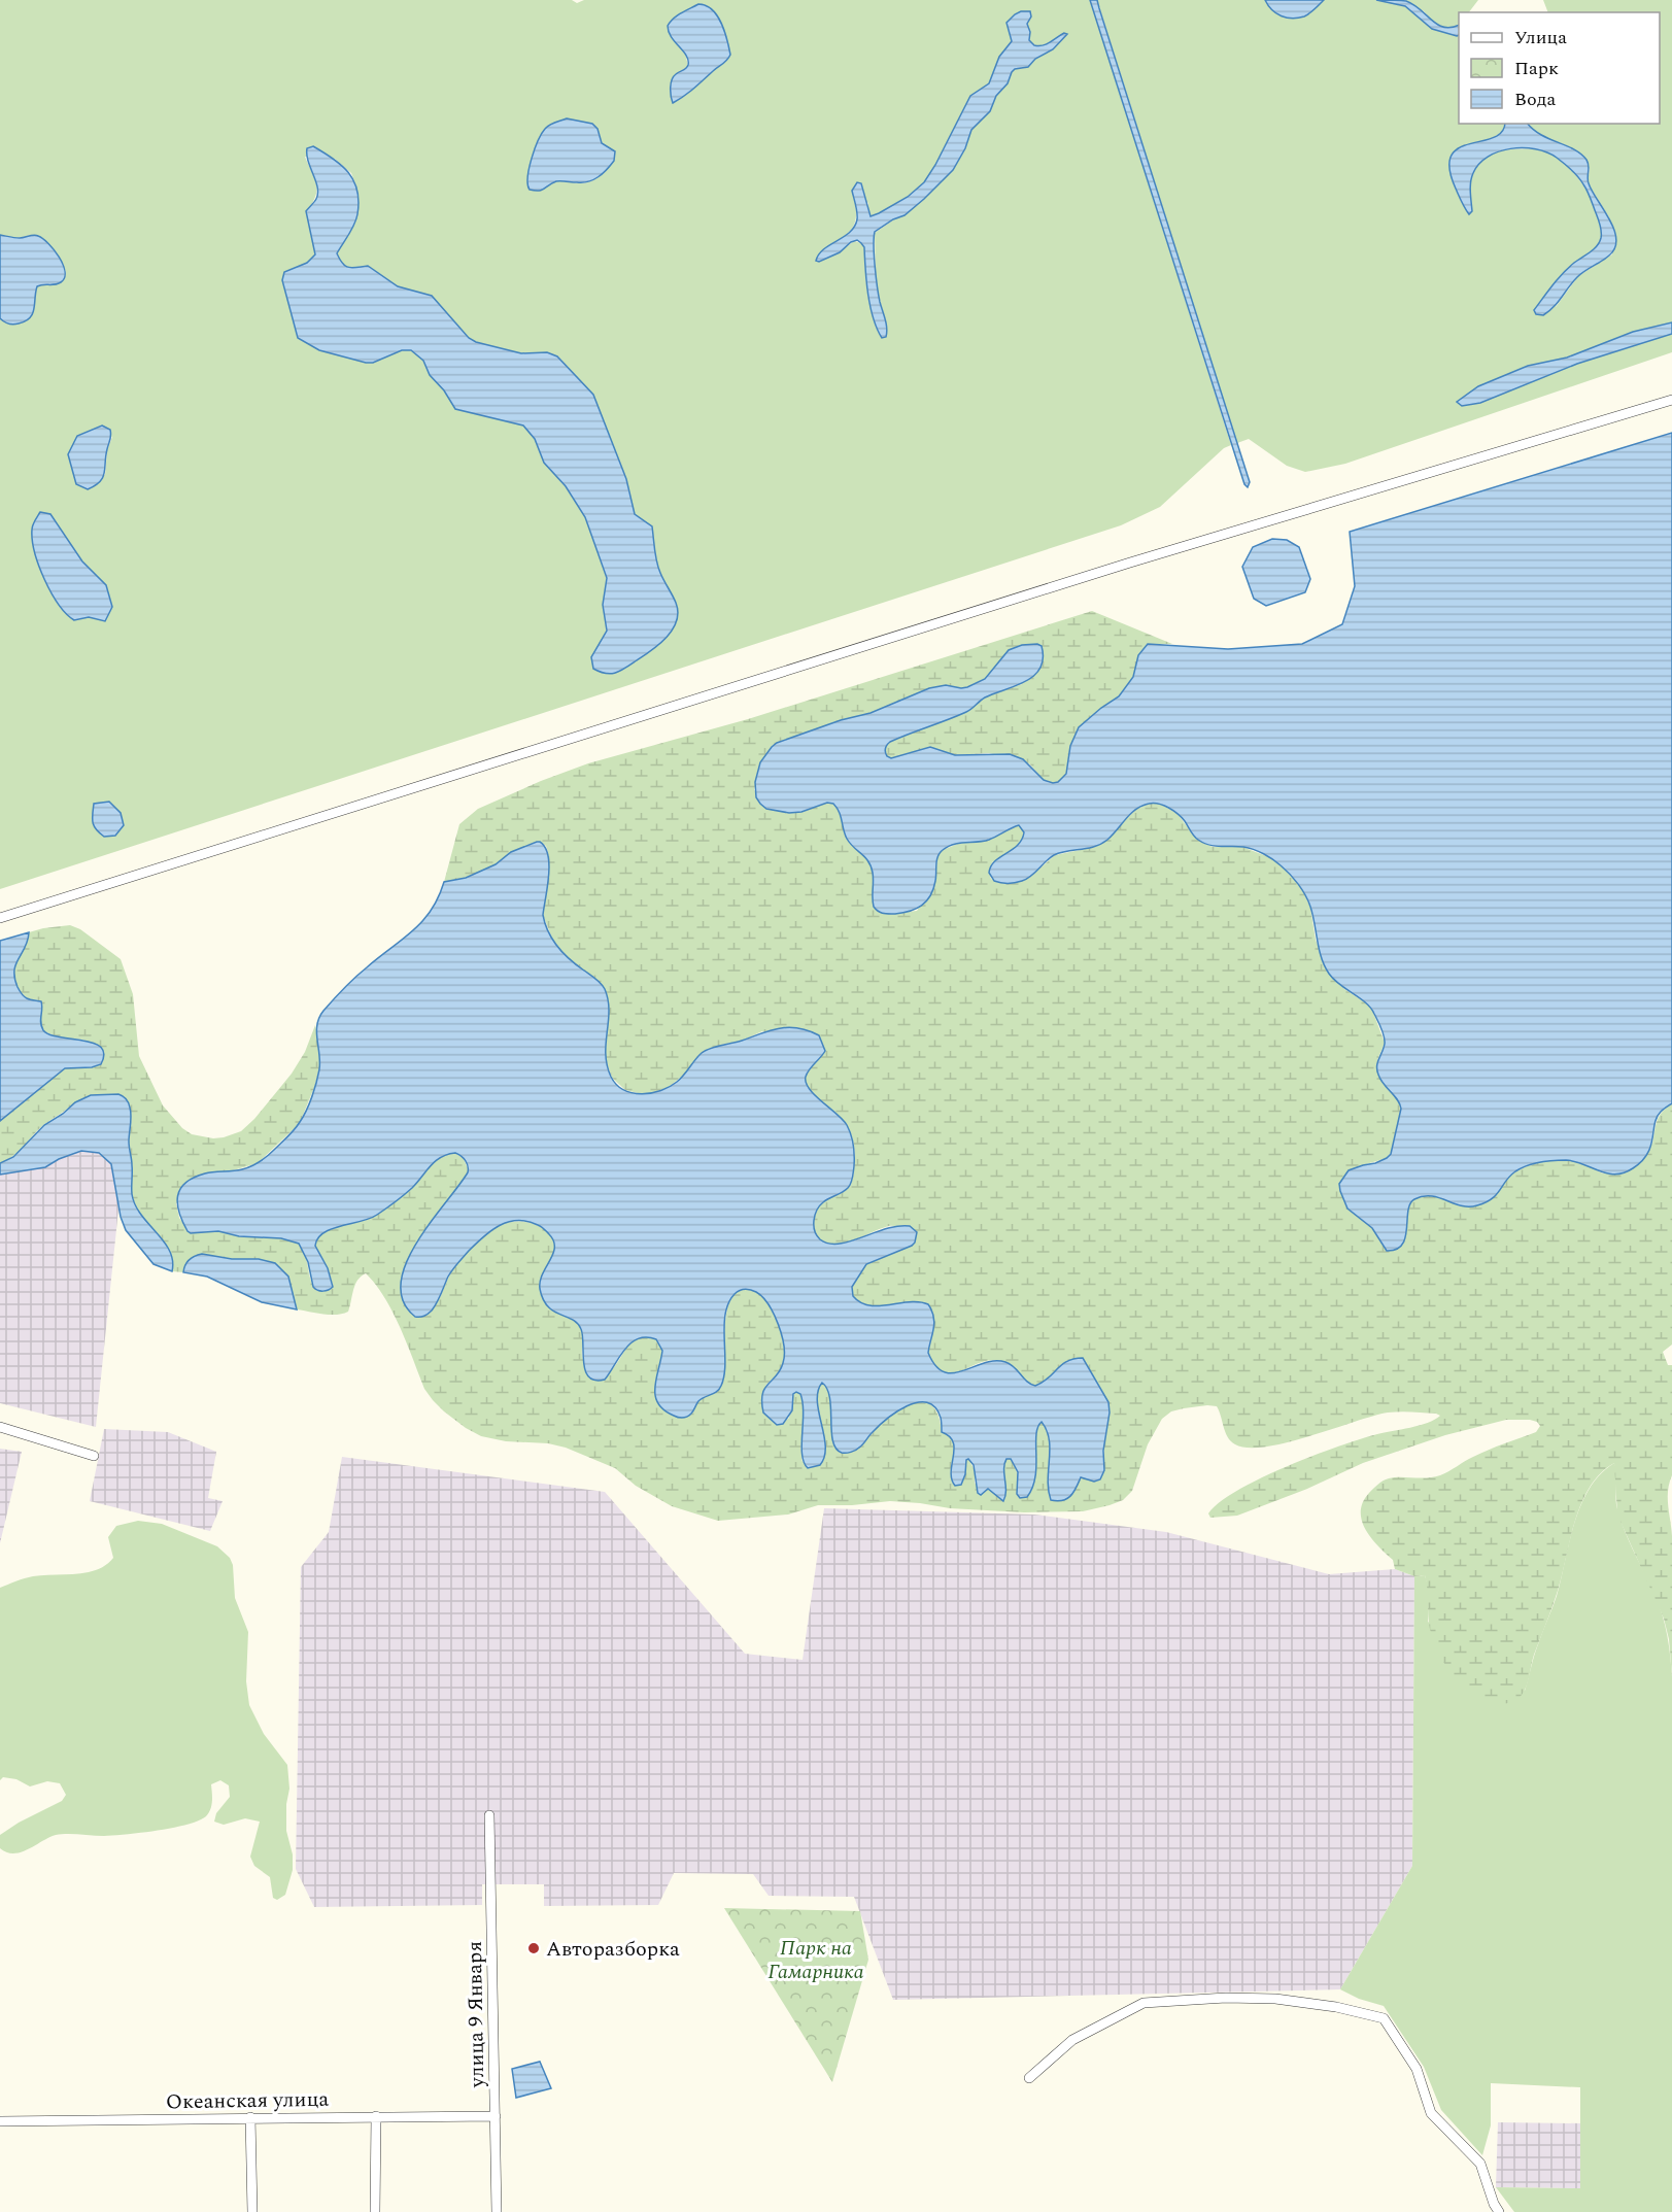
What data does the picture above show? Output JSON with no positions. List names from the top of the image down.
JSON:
{
  "streets": {
    "street": ["улица 9 Января", "Океанская улица"]
  },
  "crossings": [
    ["улица 9 Января", "Океанская улица"]
  ],
  "parks": ["Парк на Гамарника"],
  "places": ["Авторазборка"],
  "legend": ["Улица", "Парк", "Вода"]
}
